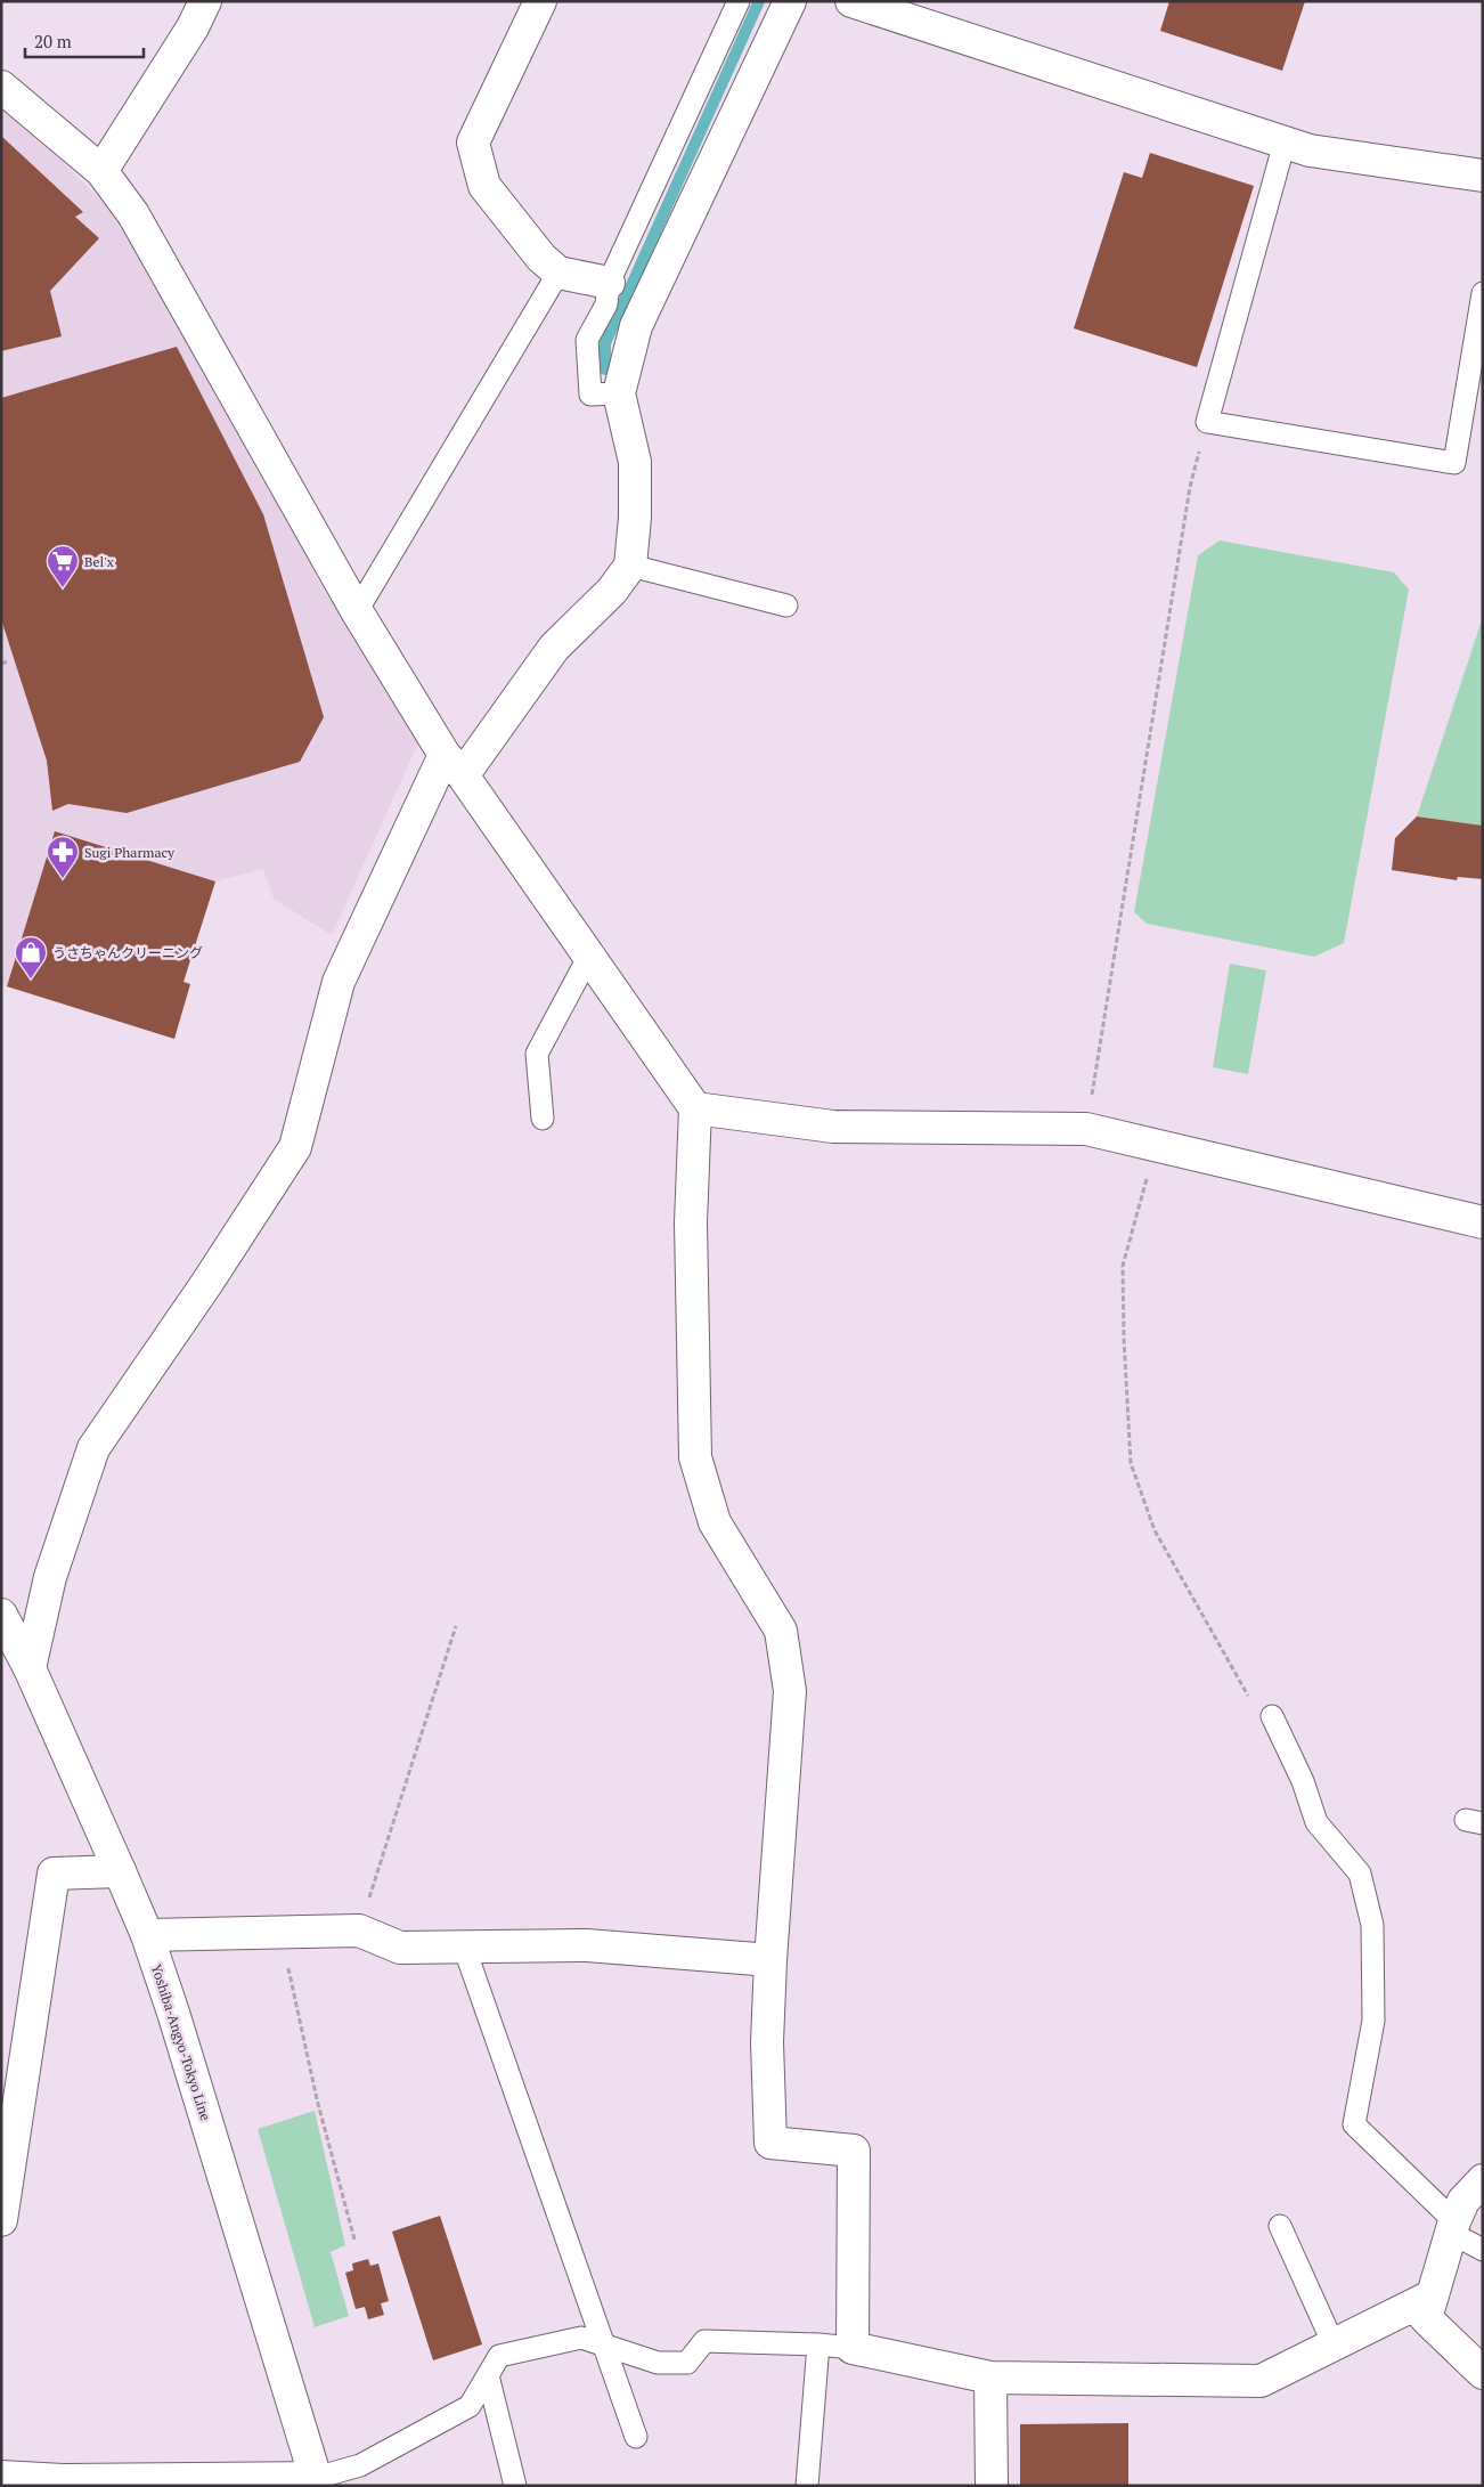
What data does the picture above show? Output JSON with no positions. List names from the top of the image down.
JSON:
{
  "streets": {
    "street": ["Yoshiba-Angyo-Tokyo Line"]
  },
  "places": {
    "supermarket": ["Bel'x"],
    "pharmacy": ["Sugi Pharmacy"],
    "shop": ["うさちゃんクリーニング"]
  },
  "scale_bar": "20 m"
}
